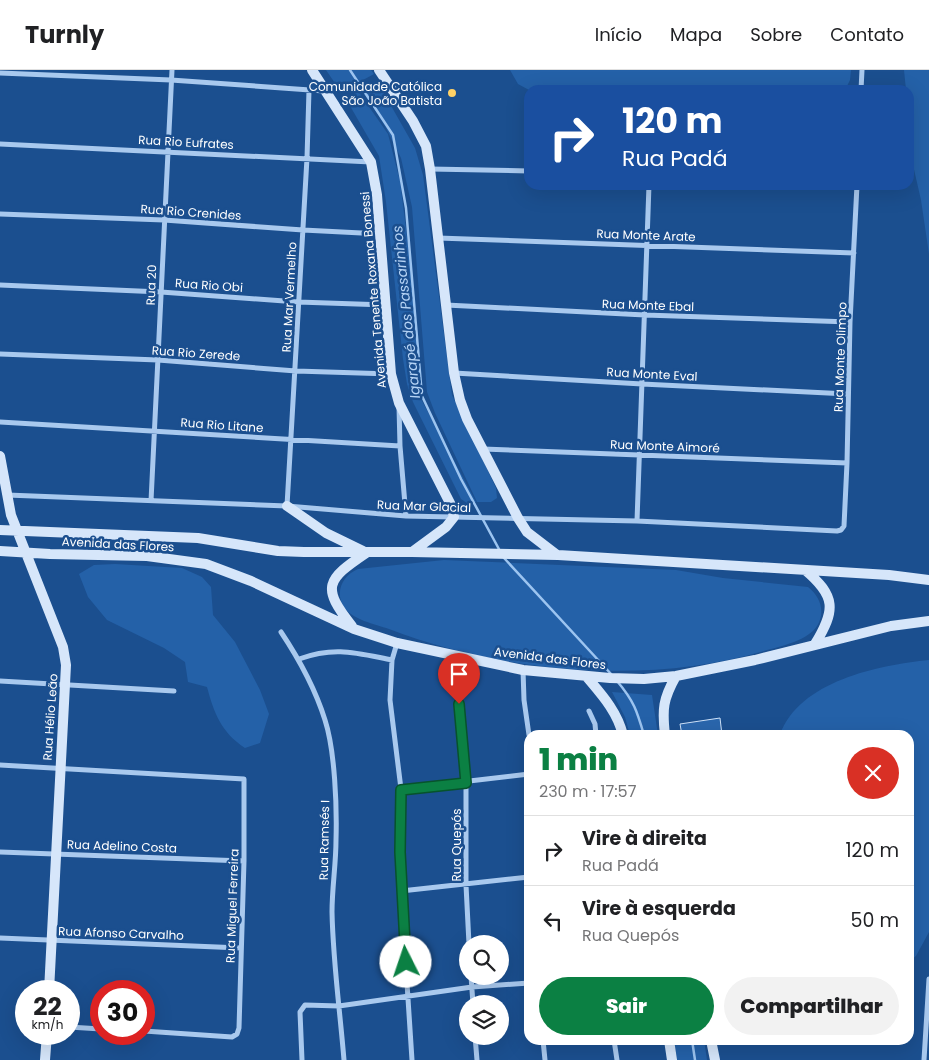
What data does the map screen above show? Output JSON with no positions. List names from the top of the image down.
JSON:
{
  "streets": {
    "main road": ["Avenida Tenente Roxana Bonessi", "Avenida das Flores", "Rua Hélio Leão"],
    "street": [
      "Rua Rio Eufrates",
      "Rua Rio Crenides",
      "Rua Monte Arate",
      "Rua 20",
      "Rua Rio Obi",
      "Rua Mar Vermelho",
      "Rua Monte Ebal",
      "Rua Rio Zerede",
      "Rua Monte Olimpo",
      "Rua Monte Eval",
      "Rua Rio Litane",
      "Rua Monte Aimoré",
      "Rua Mar Glacial",
      "Rua Ramsés I",
      "Rua Quepós",
      "Rua Adelino Costa",
      "Rua Miguel Ferreira",
      "Rua Afonso Carvalho"
    ]
  },
  "crossings": [
    ["Rua Rio Eufrates", "Rua 20"],
    ["Rua Rio Eufrates", "Avenida Tenente Roxana Bonessi"],
    ["Rua Rio Eufrates", "Rua Mar Vermelho"],
    ["Rua Rio Crenides", "Rua 20"],
    ["Rua Rio Crenides", "Avenida Tenente Roxana Bonessi"],
    ["Rua Rio Crenides", "Rua Mar Vermelho"],
    ["Rua Monte Arate", "Rua Monte Olimpo"],
    ["Rua 20", "Rua Rio Obi"],
    ["Rua 20", "Rua Rio Zerede"],
    ["Rua 20", "Rua Rio Litane"],
    ["Rua 20", "Rua Mar Glacial"],
    ["Rua Rio Obi", "Avenida Tenente Roxana Bonessi"],
    ["Rua Rio Obi", "Rua Mar Vermelho"],
    ["Avenida Tenente Roxana Bonessi", "Rua Rio Zerede"],
    ["Avenida Tenente Roxana Bonessi", "Rua Mar Glacial"],
    ["Rua Mar Vermelho", "Rua Rio Zerede"],
    ["Rua Mar Vermelho", "Rua Rio Litane"],
    ["Rua Mar Vermelho", "Rua Mar Glacial"],
    ["Rua Monte Ebal", "Rua Monte Olimpo"],
    ["Rua Monte Olimpo", "Rua Monte Eval"],
    ["Rua Monte Olimpo", "Rua Monte Aimoré"],
    ["Rua Monte Olimpo", "Rua Mar Glacial"],
    ["Rua Mar Glacial", "Rua Hélio Leão"],
    ["Avenida das Flores", "Rua Quepós"],
    ["Rua Hélio Leão", "Rua Adelino Costa"],
    ["Rua Hélio Leão", "Rua Miguel Ferreira"],
    ["Rua Hélio Leão", "Rua Afonso Carvalho"],
    ["Rua Adelino Costa", "Rua Miguel Ferreira"],
    ["Rua Miguel Ferreira", "Rua Afonso Carvalho"]
  ],
  "water": ["Igarapé dos Passarinhos"],
  "places": ["Comunidade Católica São João Batista"],
  "page": {
    "header": "Turnly",
    "nav": [
      "Início",
      "Mapa",
      "Sobre",
      "Contato"
    ],
    "turn": ["120 m", "Rua Padá"],
    "heading": ["1 min", "230 m · 17:57"],
    "list": [
      {
        "name": "Vire à direita",
        "note": "Rua Padá",
        "value": "120 m"
      },
      {
        "name": "Vire à esquerda",
        "note": "Rua Quepós",
        "value": "50 m"
      }
    ],
    "buttons": ["Sair", "Compartilhar"],
    "speed": "22 km/h",
    "limit": "30"
  }
}
